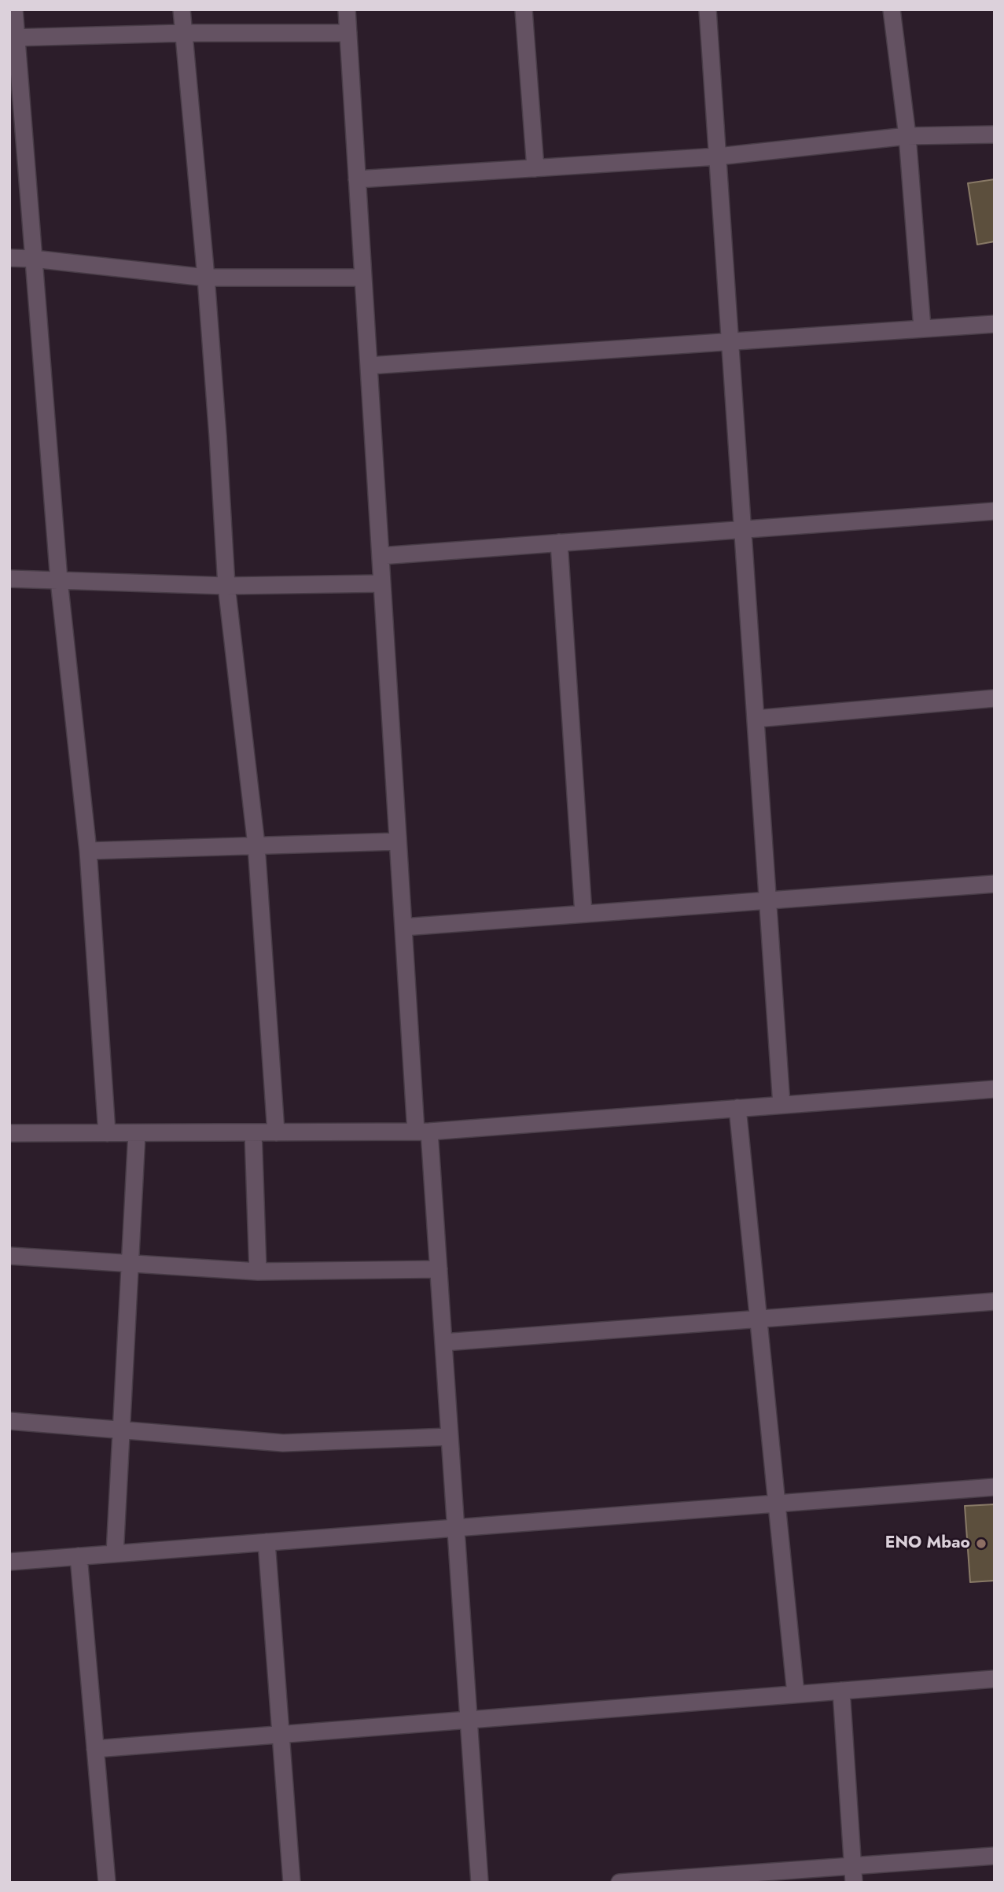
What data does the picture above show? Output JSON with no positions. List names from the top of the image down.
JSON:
{
  "places": ["ENO Mbao"]
}
